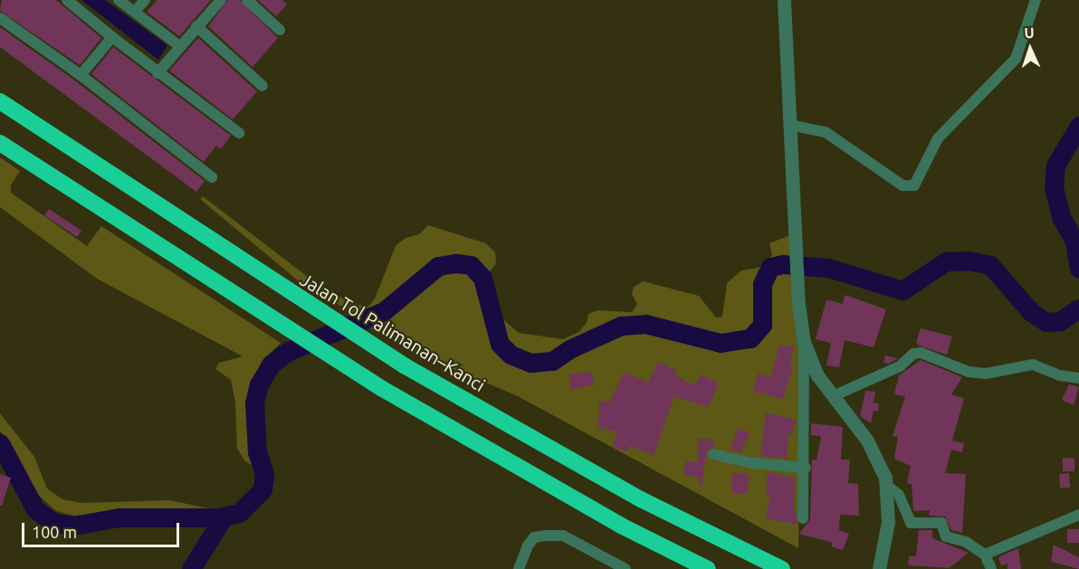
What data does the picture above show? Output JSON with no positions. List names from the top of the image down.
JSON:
{
  "streets": {
    "highway": ["Jalan Tol Palimanan–Kanci"]
  },
  "scale_bar": "100 m",
  "north": "top"
}
